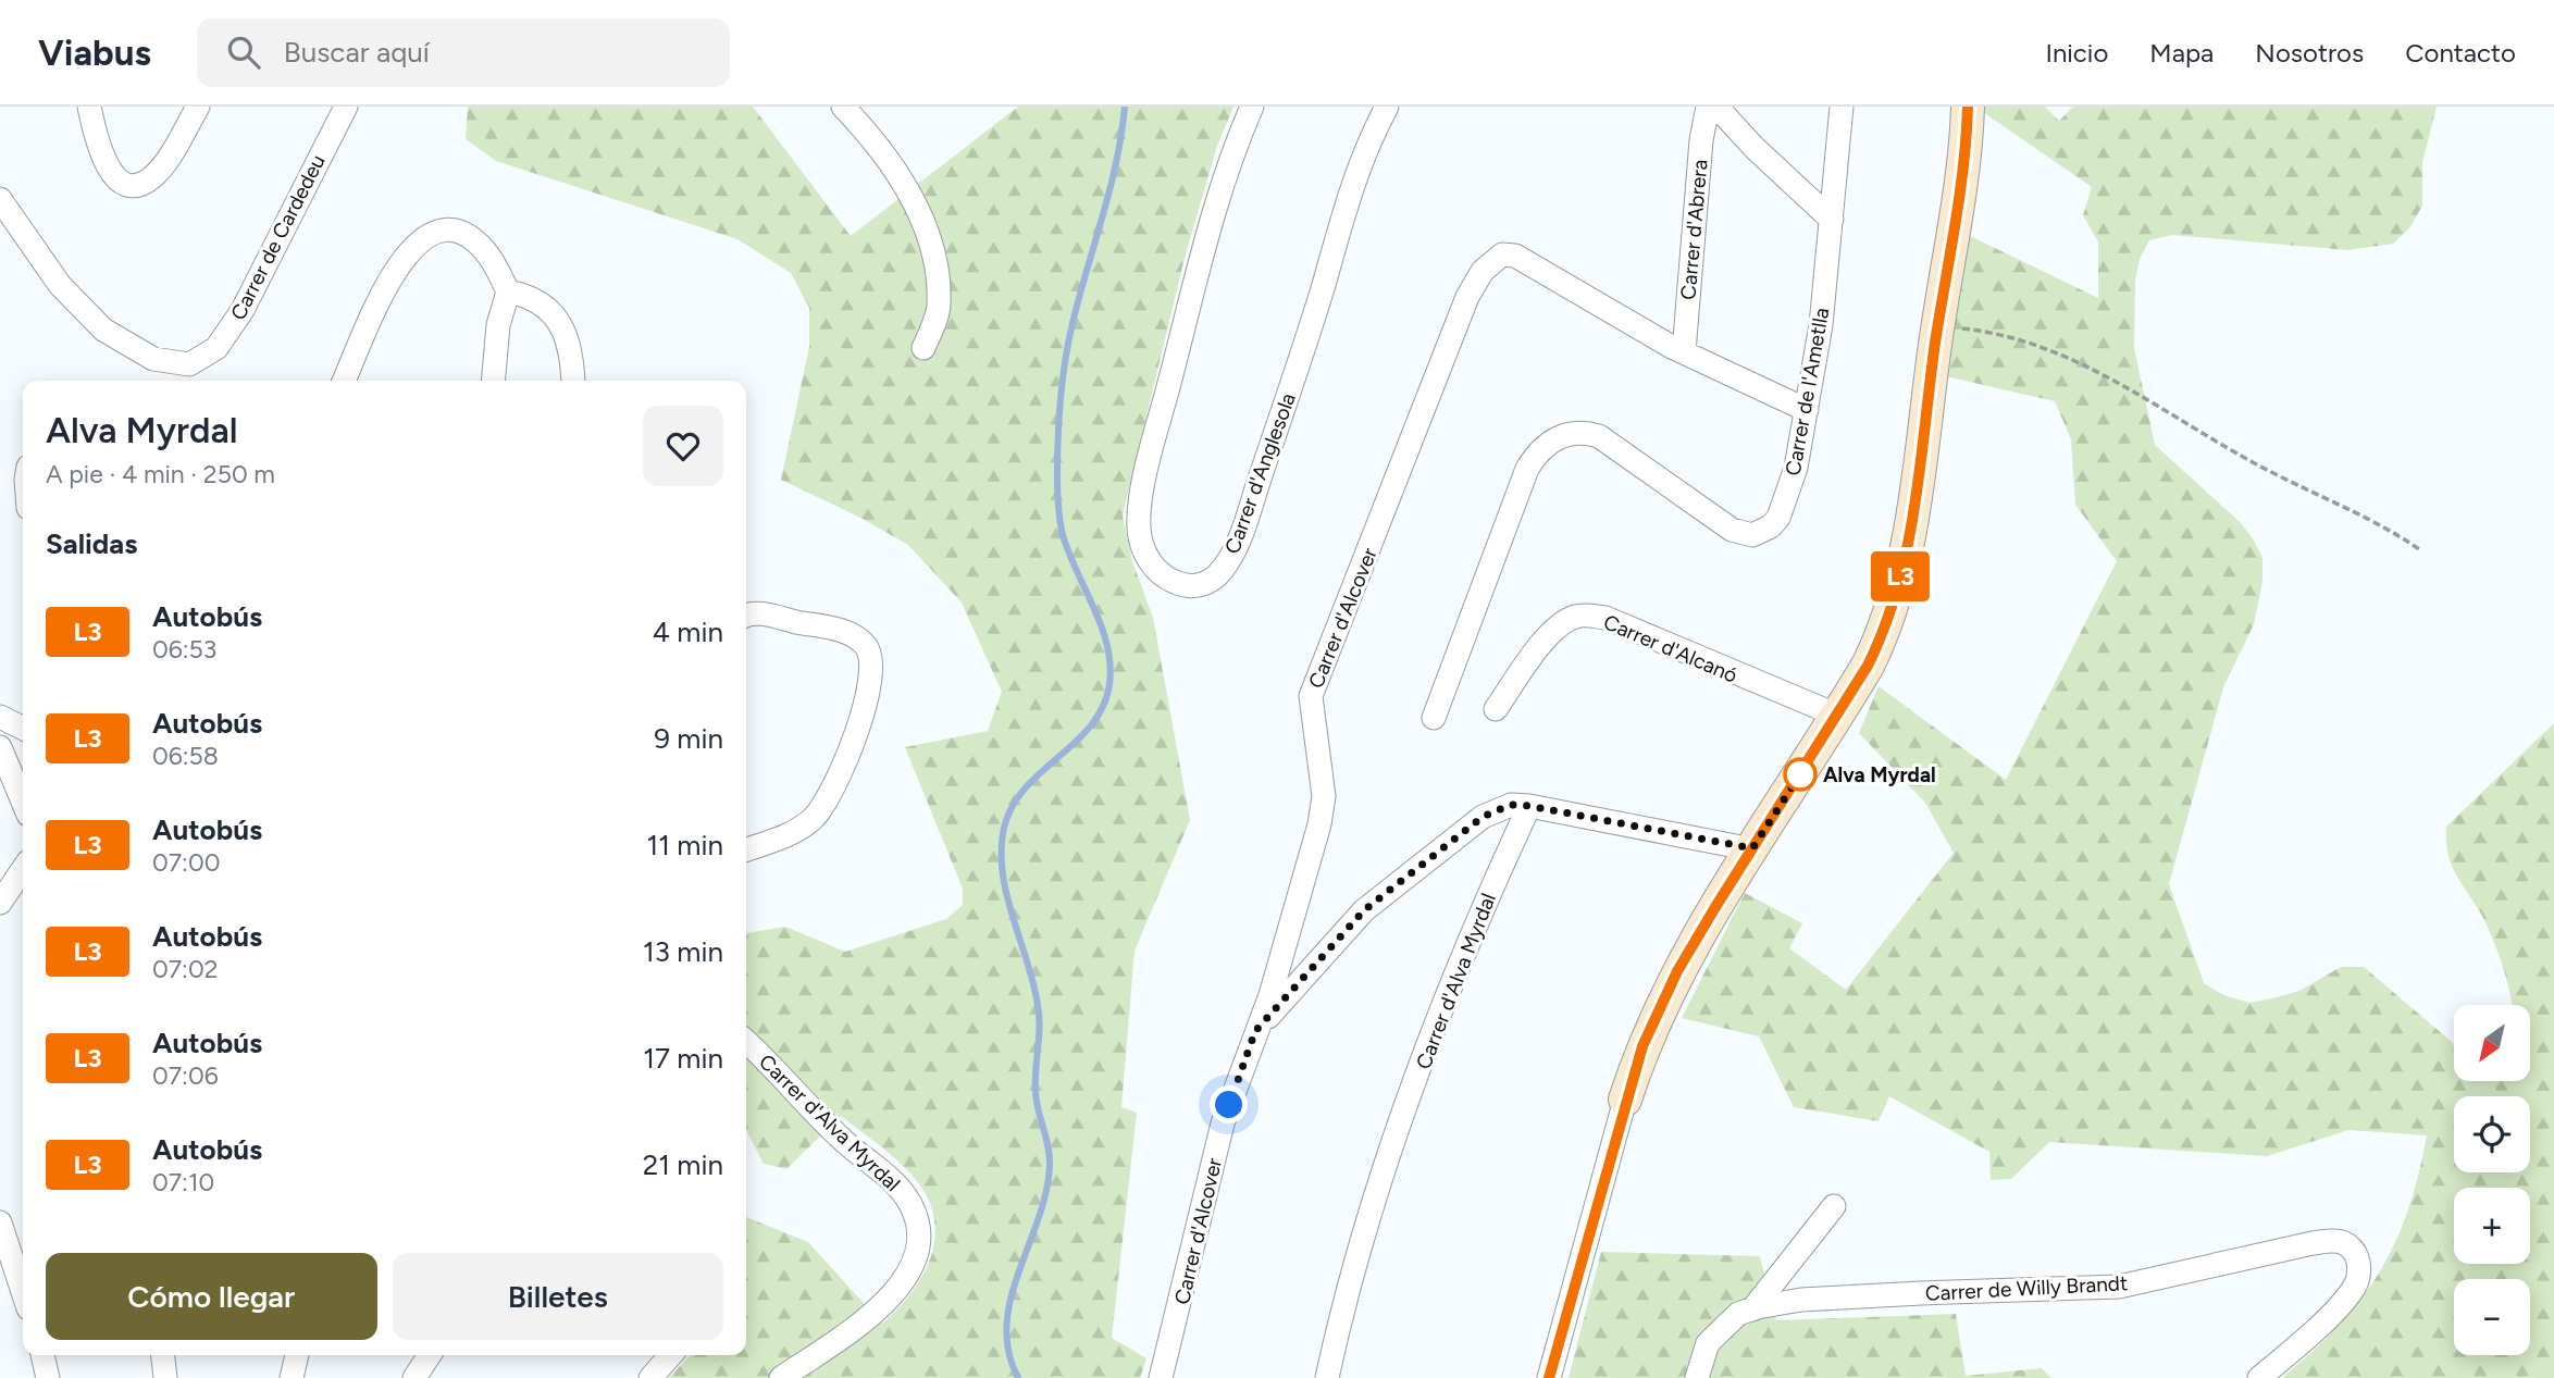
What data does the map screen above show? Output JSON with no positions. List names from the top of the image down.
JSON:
{
  "streets": {
    "street": [
      "Carrer d'Abrera",
      "Carrer de Cardedeu",
      "Carrer de l'Ametlla",
      "Carrer d'Anglesola",
      "Carrer d'Alcover",
      "Carrer d'Alcanó",
      "Carrer d'Alva Myrdal",
      "Carrer de Willy Brandt"
    ]
  },
  "crossings": [
    ["Carrer d'Abrera", "Carrer d'Alcover"],
    ["Carrer de l'Ametlla", "Carrer d'Alcover"]
  ],
  "places": ["Alva Myrdal"],
  "lines": ["bus line L3"],
  "north": "bottom left",
  "page": {
    "header": "Viabus",
    "search": "Buscar aquí",
    "nav": [
      "Inicio",
      "Mapa",
      "Nosotros",
      "Contacto"
    ],
    "on_map": "L3",
    "heading": [
      ["Alva Myrdal", "A pie · 4 min · 250 m"],
      "Salidas"
    ],
    "list": [
      {
        "mark": "L3",
        "name": "Autobús",
        "note": "06:53",
        "value": "4 min"
      },
      {
        "mark": "L3",
        "name": "Autobús",
        "note": "06:58",
        "value": "9 min"
      },
      {
        "mark": "L3",
        "name": "Autobús",
        "note": "07:00",
        "value": "11 min"
      },
      {
        "mark": "L3",
        "name": "Autobús",
        "note": "07:02",
        "value": "13 min"
      },
      {
        "mark": "L3",
        "name": "Autobús",
        "note": "07:06",
        "value": "17 min"
      },
      {
        "mark": "L3",
        "name": "Autobús",
        "note": "07:10",
        "value": "21 min"
      }
    ],
    "map_buttons": ["+", "−"],
    "buttons": ["Cómo llegar", "Billetes"]
  }
}
